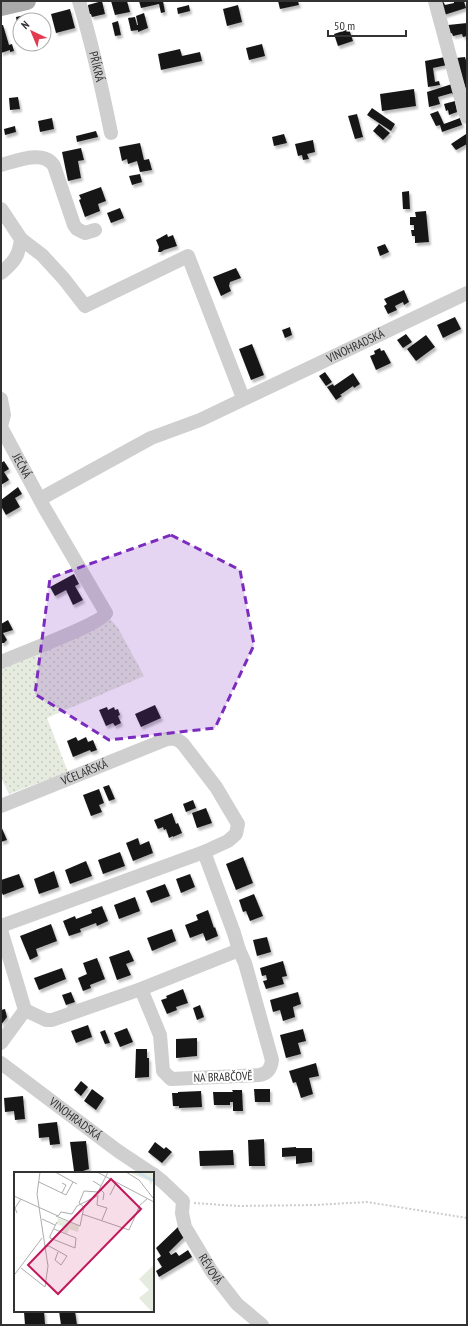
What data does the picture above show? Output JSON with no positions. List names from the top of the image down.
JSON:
{
  "streets": {
    "street": [
      "PŘÍKRÁ",
      "VINOHRADSKÁ",
      "JEČNÁ",
      "VČELAŘSKÁ",
      "NA BRABČOVĚ",
      "RÉVOVÁ"
    ]
  },
  "crossings": [
    ["VINOHRADSKÁ", "JEČNÁ"],
    ["VINOHRADSKÁ", "RÉVOVÁ"],
    ["VČELAŘSKÁ", "NA BRABČOVĚ"]
  ],
  "scale_bar": "50 m",
  "north": "top left"
}
